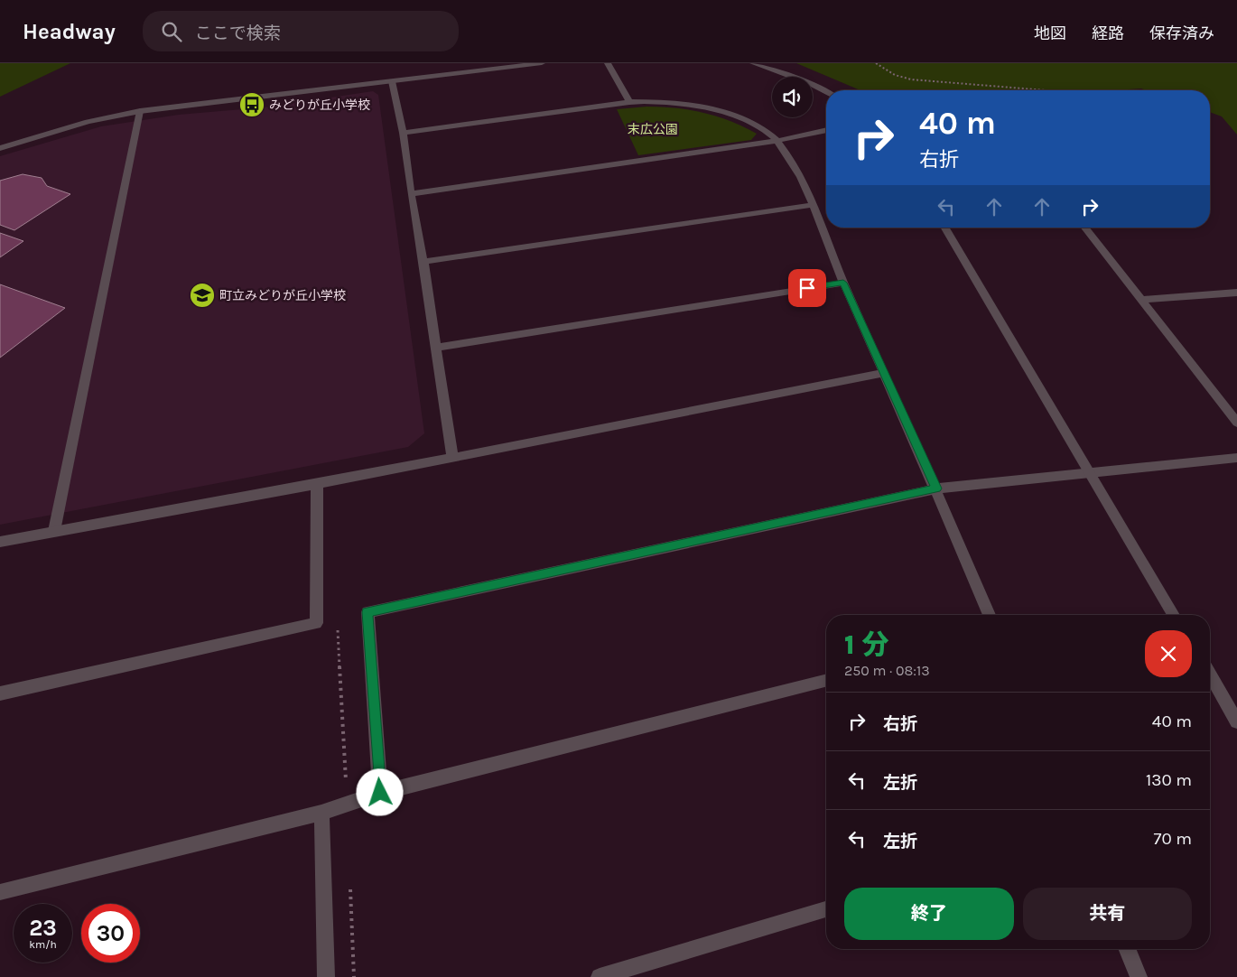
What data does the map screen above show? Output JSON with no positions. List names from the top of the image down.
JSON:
{
  "parks": ["末広公園"],
  "places": {
    "bus stop": ["みどりが丘小学校"],
    "school or university": ["町立みどりが丘小学校"]
  },
  "page": {
    "header": "Headway",
    "search": "ここで検索",
    "nav": ["地図", "経路", "保存済み"],
    "turn": ["40 m", "右折"],
    "heading": ["1 分", "250 m · 08:13"],
    "list": [
      {
        "name": "右折",
        "value": "40 m"
      },
      {
        "name": "左折",
        "value": "130 m"
      },
      {
        "name": "左折",
        "value": "70 m"
      }
    ],
    "buttons": ["終了", "共有"],
    "speed": "23 km/h",
    "limit": "30"
  }
}
